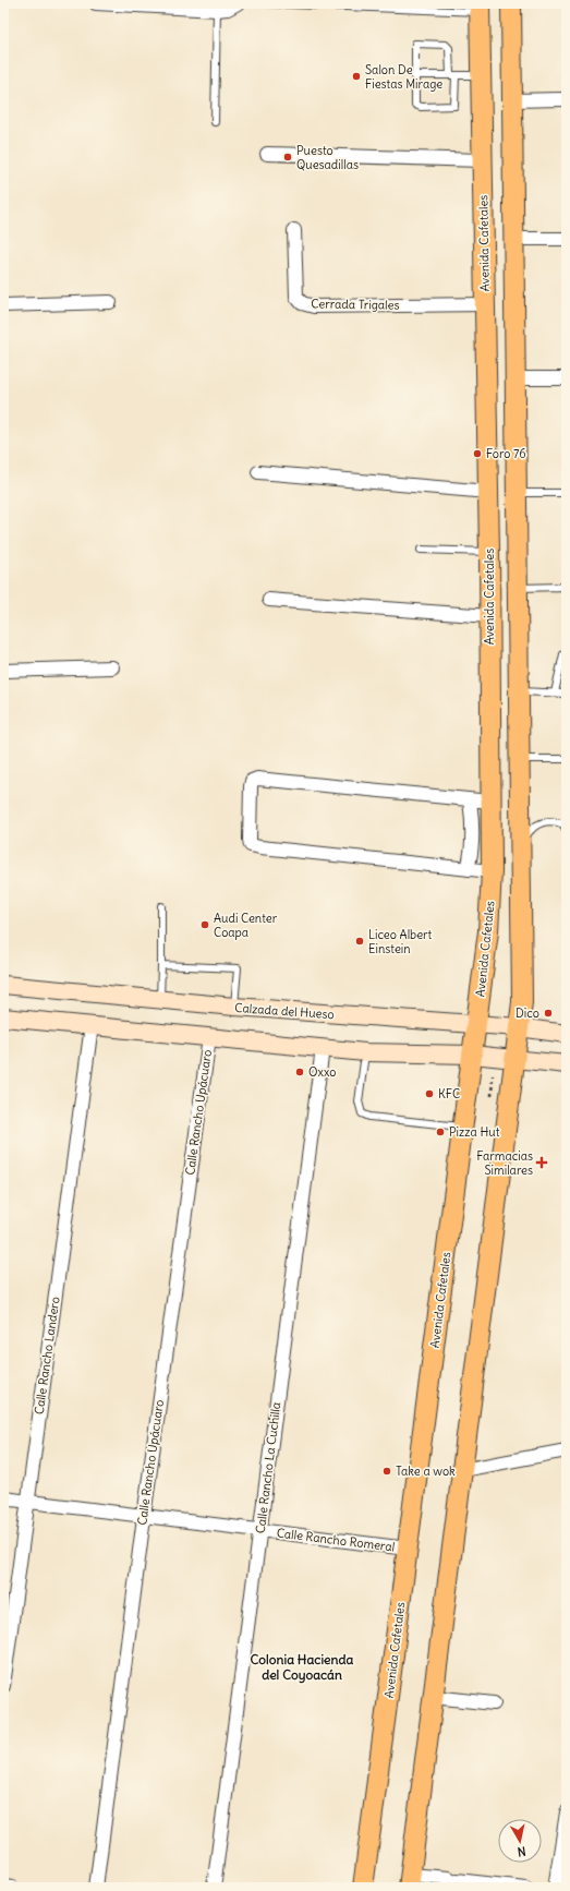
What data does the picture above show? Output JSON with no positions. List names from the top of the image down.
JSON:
{
  "streets": {
    "main road": ["Avenida Cafetales", "Calzada del Hueso"],
    "street": [
      "Cerrada Trigales",
      "Calle Rancho Upácuaro",
      "Calle Rancho Landero",
      "Calle Rancho La Cuchilla",
      "Calle Rancho Romeral"
    ]
  },
  "crossings": [
    ["Avenida Cafetales", "Cerrada Trigales"],
    ["Avenida Cafetales", "Calzada del Hueso"],
    ["Avenida Cafetales", "Calle Rancho Romeral"],
    ["Calle Rancho Upácuaro", "Calle Rancho Romeral"],
    ["Calle Rancho Landero", "Calle Rancho Romeral"],
    ["Calle Rancho La Cuchilla", "Calle Rancho Romeral"]
  ],
  "districts": ["Colonia Hacienda del Coyoacán"],
  "places": {
    "other": [
      "Salon De Fiestas Mirage",
      "Puesto Quesadillas",
      "Foro 76",
      "Audi Center Coapa",
      "Liceo Albert Einstein",
      "Dico",
      "Oxxo",
      "KFC",
      "Pizza Hut",
      "Take a wok"
    ],
    "health": ["Farmacias Similares"]
  },
  "north": "bottom"
}
